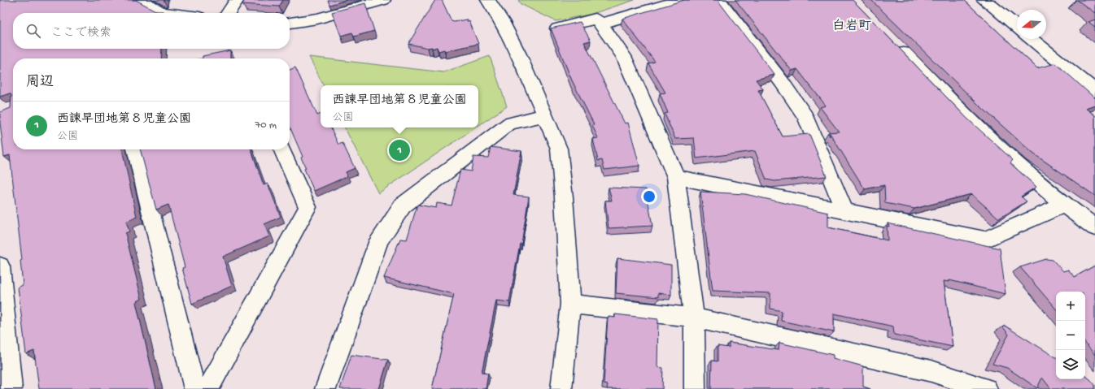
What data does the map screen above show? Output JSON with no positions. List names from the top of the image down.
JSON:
{
  "districts": ["白岩町"],
  "north": "left",
  "page": {
    "search": "ここで検索",
    "heading": "周辺",
    "popup": ["西諫早団地第８児童公園", "公園"],
    "list": [
      {
        "mark": "1",
        "name": "西諫早団地第８児童公園",
        "note": "公園",
        "value": "70 m"
      }
    ],
    "pins": "1",
    "map_buttons": ["+", "−"]
  }
}
